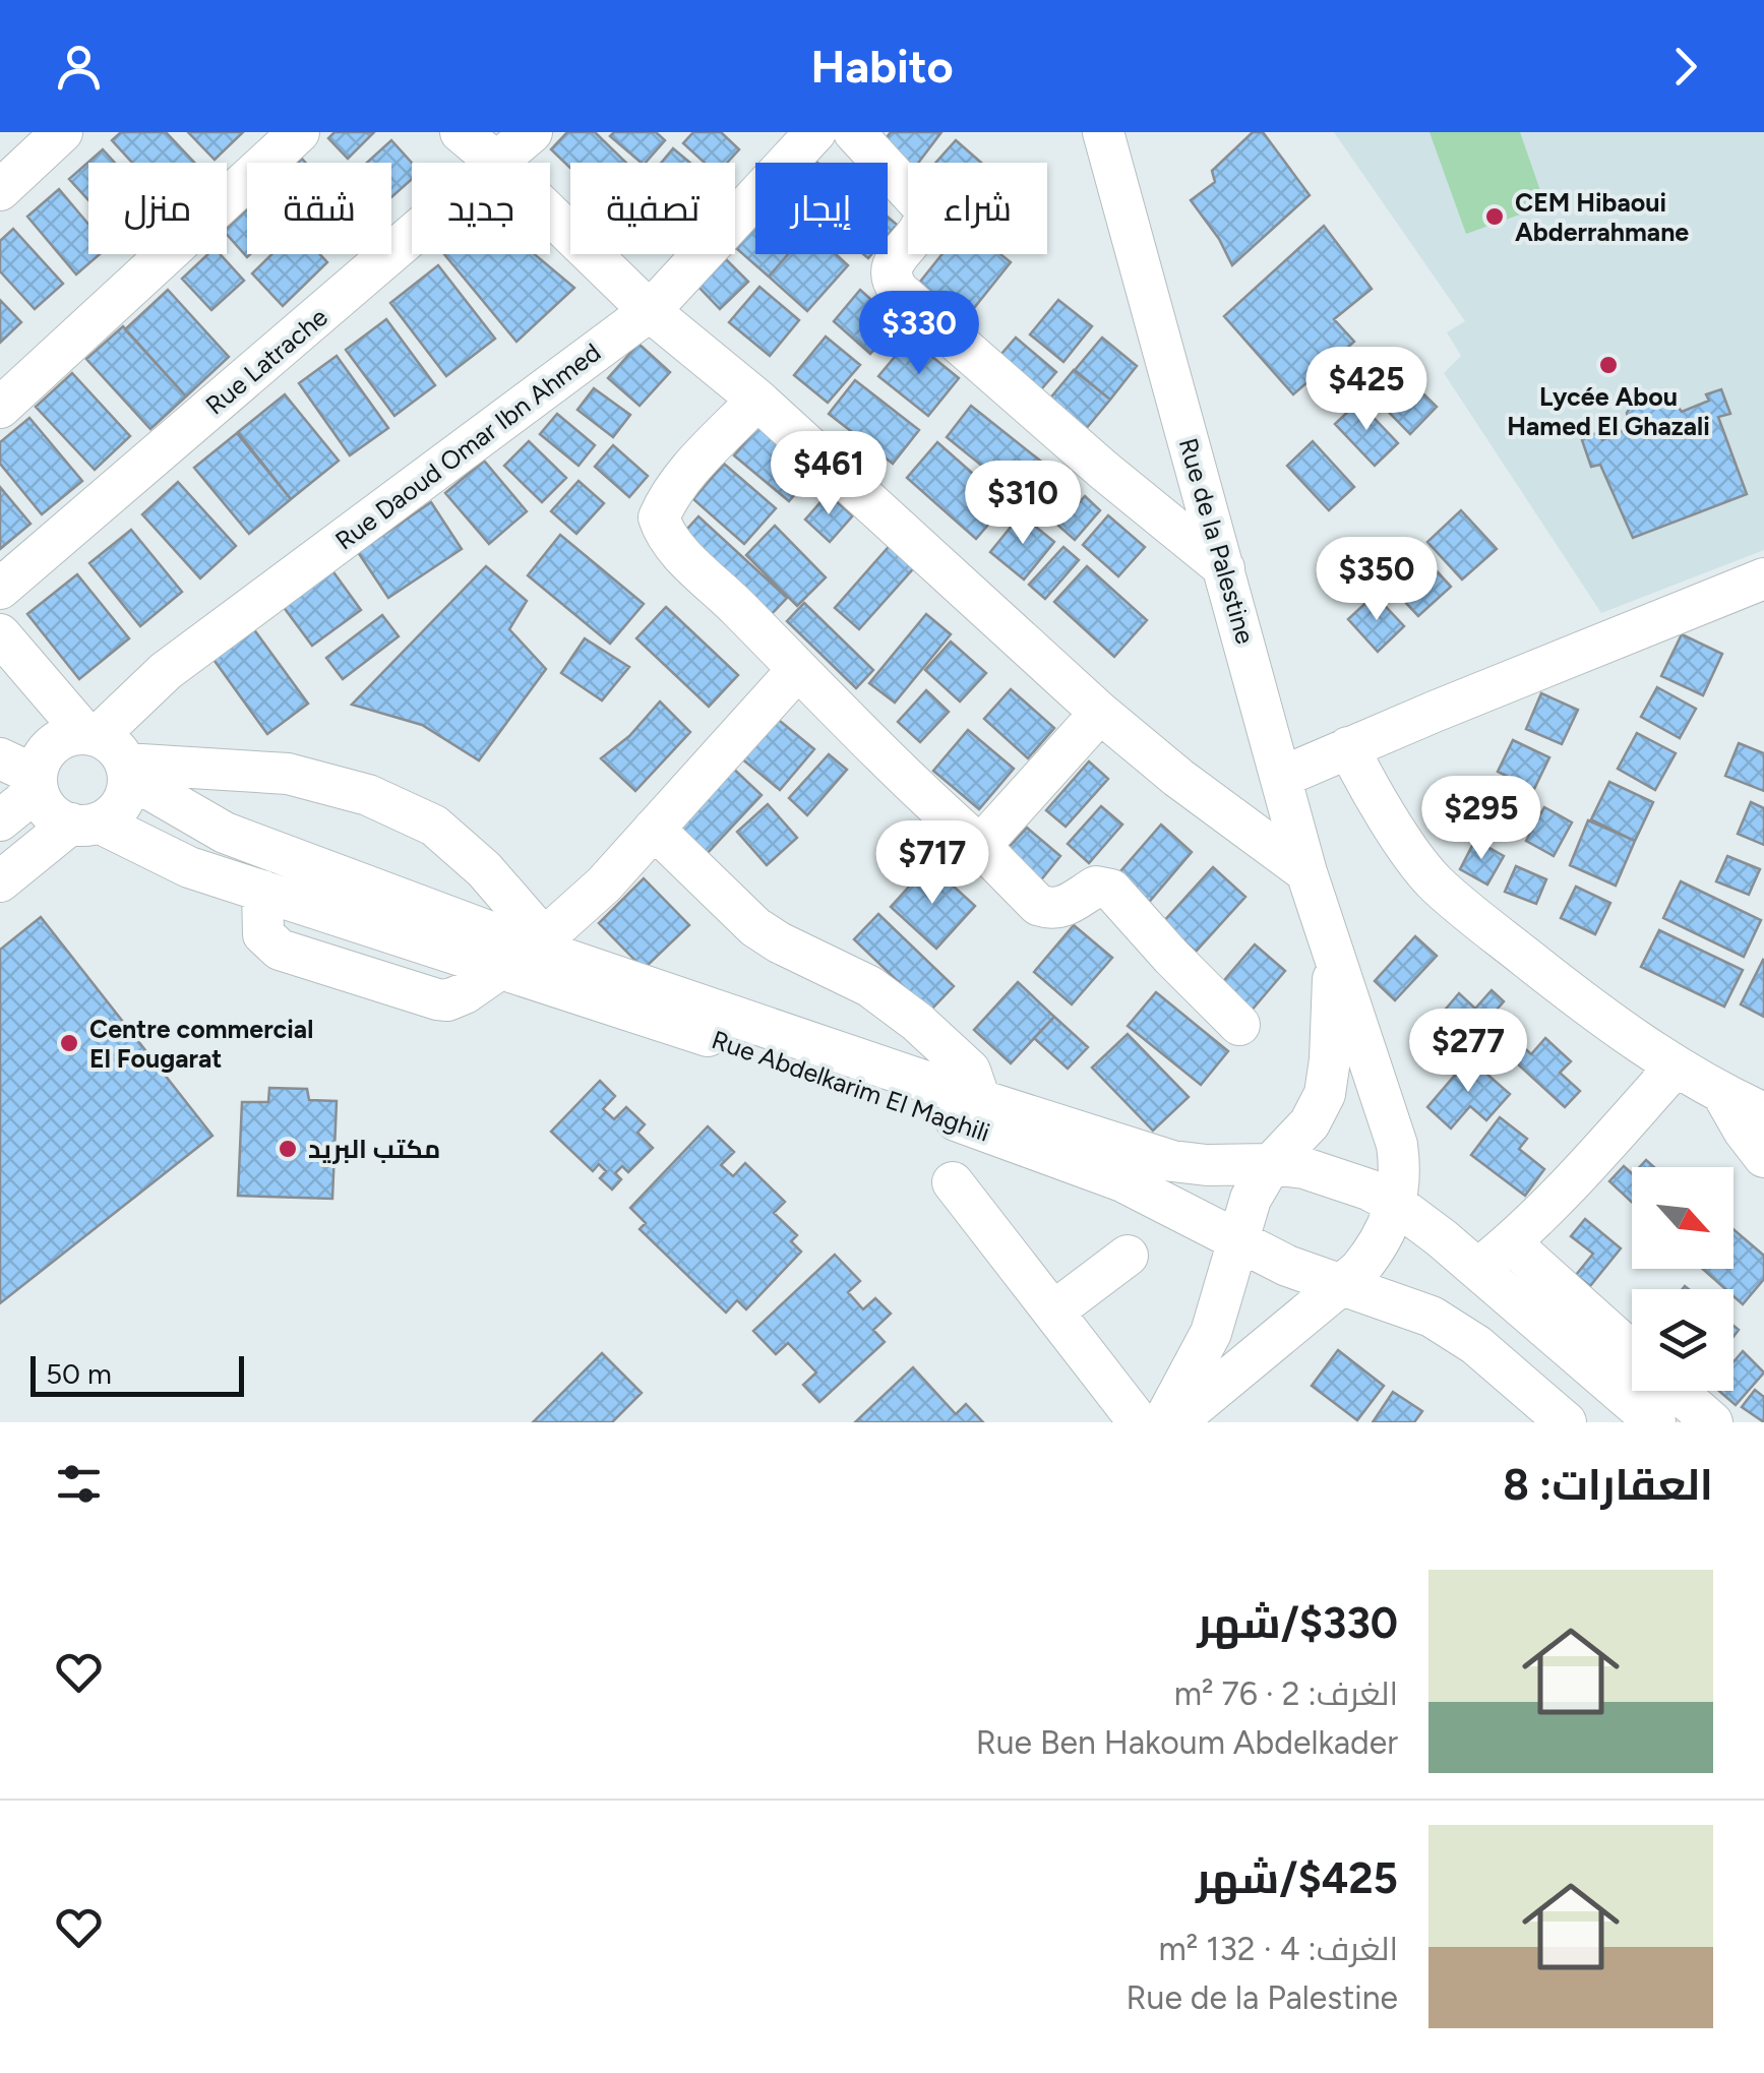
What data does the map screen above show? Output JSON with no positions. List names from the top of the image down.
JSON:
{
  "streets": {
    "street": [
      "Rue Latrache",
      "Rue Daoud Omar Ibn Ahmed",
      "Rue de la Palestine",
      "Rue Abdelkarim El Maghili"
    ]
  },
  "crossings": [
    ["Rue Daoud Omar Ibn Ahmed", "Rue Abdelkarim El Maghili"]
  ],
  "places": [
    "CEM Hibaoui Abderrahmane",
    "Lycée Abou Hamed El Ghazali",
    "Centre commercial El Fougarat",
    "مكتب البريد"
  ],
  "scale_bar": "50 m",
  "north": "bottom right",
  "page": {
    "header": "Habito",
    "chip": [
      "شراء",
      "إيجار",
      "تصفية",
      "جديد",
      "شقة",
      "منزل"
    ],
    "price": [
      "$330",
      "$425",
      "$461",
      "$310",
      "$350",
      "$295",
      "$717",
      "$277"
    ],
    "scale": "50 m",
    "heading": "العقارات: 8",
    "list": [
      {
        "name": "$330/شهر",
        "note": "الغرف: 2 · 76 m² · Rue Ben Hakoum Abdelkader"
      },
      {
        "name": "$425/شهر",
        "note": "الغرف: 4 · 132 m² · Rue de la Palestine"
      }
    ]
  }
}
